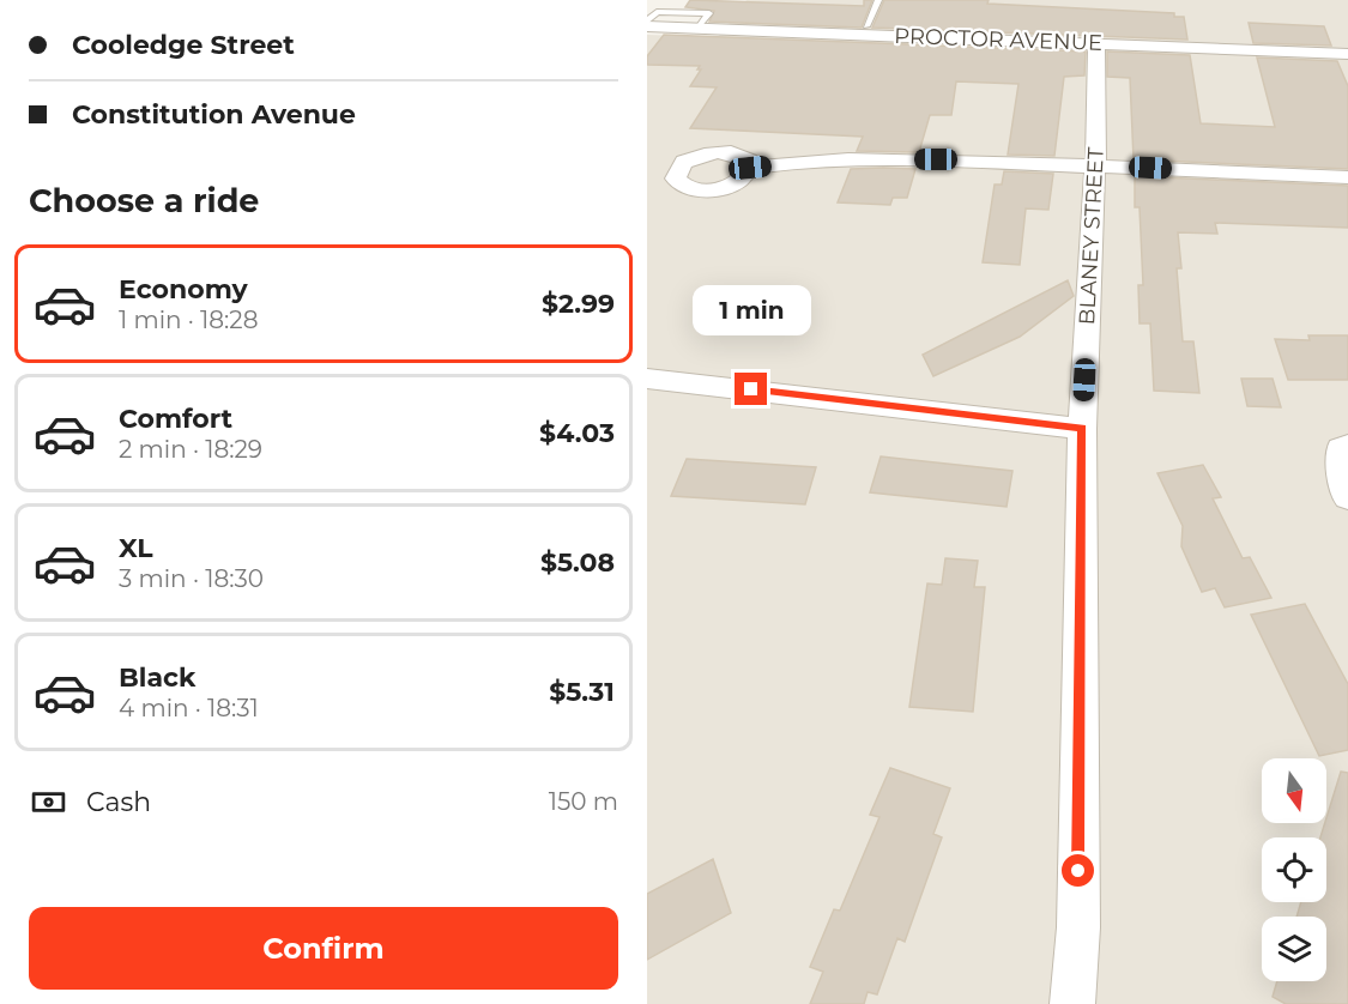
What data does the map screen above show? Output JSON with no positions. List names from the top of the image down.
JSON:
{
  "streets": {
    "street": ["PROCTOR AVENUE", "BLANEY STREET"]
  },
  "crossings": [
    ["PROCTOR AVENUE", "BLANEY STREET"]
  ],
  "north": "bottom",
  "page": {
    "banner": ["Cooledge Street", "Constitution Avenue"],
    "heading": "Choose a ride",
    "list": [
      {
        "name": "Economy",
        "note": "1 min · 18:28",
        "value": "$2.99"
      },
      {
        "name": "Comfort",
        "note": "2 min · 18:29",
        "value": "$4.03"
      },
      {
        "name": "XL",
        "note": "3 min · 18:30",
        "value": "$5.08"
      },
      {
        "name": "Black",
        "note": "4 min · 18:31",
        "value": "$5.31"
      }
    ],
    "bubble": "1 min",
    "pay": ["Cash", "150 m"],
    "buttons": "Confirm"
  }
}
